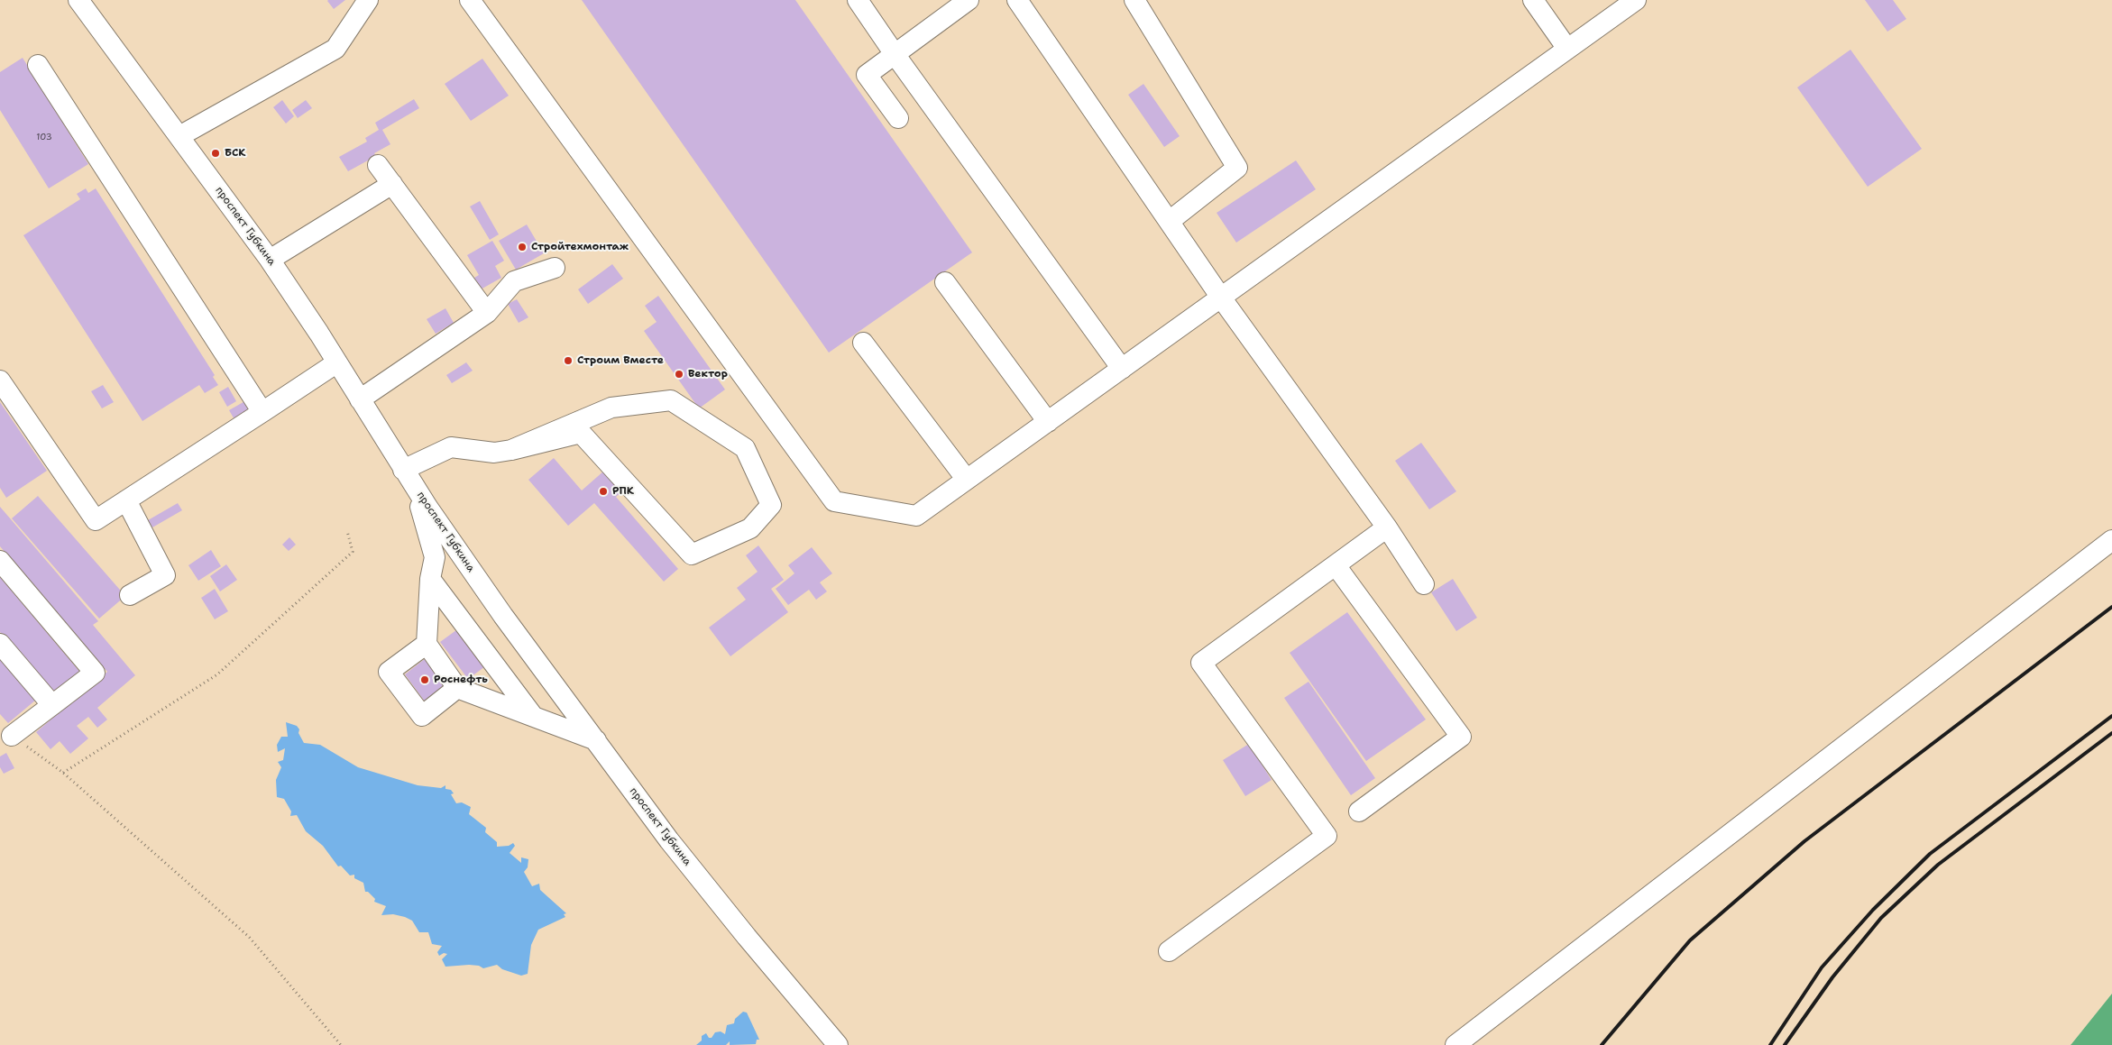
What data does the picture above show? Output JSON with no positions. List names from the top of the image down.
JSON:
{
  "streets": {
    "street": ["проспект Губкина"]
  },
  "places": [
    "БСК",
    "Стройтехмонтаж",
    "Строим Вместе",
    "Вектор",
    "РПК",
    "Роснефть"
  ],
  "house_numbers": ["103"]
}
